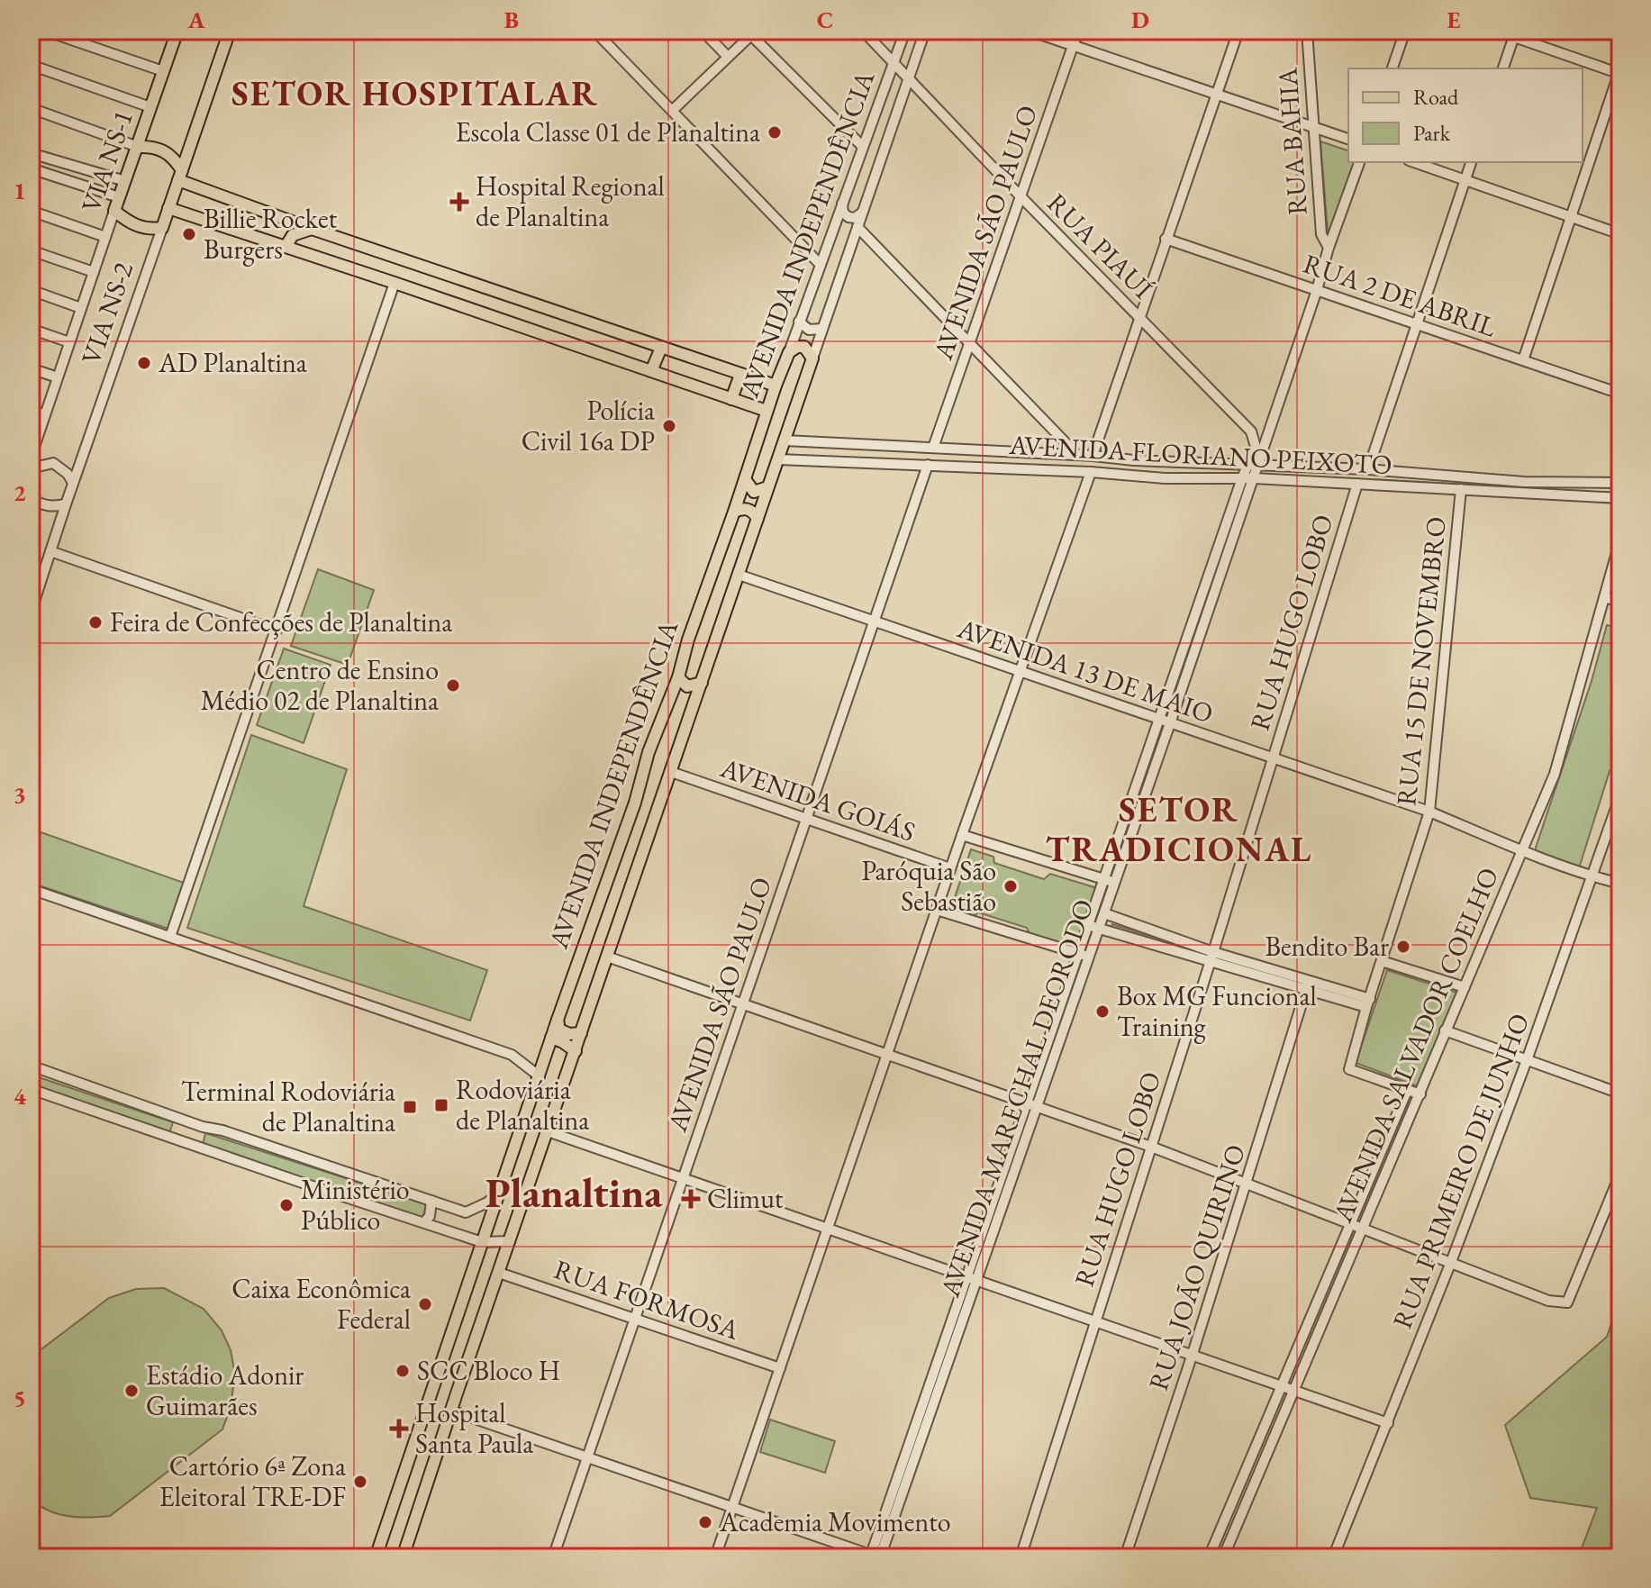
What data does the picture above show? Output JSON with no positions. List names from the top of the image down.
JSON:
{
  "streets": {
    "main road": ["VIA NS-1", "AVENIDA INDEPENDÊNCIA", "VIA NS-2"],
    "street": [
      "RUA BAHIA",
      "AVENIDA SÃO PAULO",
      "RUA PIAUÍ",
      "RUA 2 DE ABRIL",
      "AVENIDA FLORIANO PEIXOTO",
      "RUA HUGO LOBO",
      "RUA 15 DE NOVEMBRO",
      "AVENIDA 13 DE MAIO",
      "AVENIDA GOIÁS",
      "AVENIDA SALVADOR COELHO",
      "AVENIDA MARECHAL DEORODO",
      "RUA PRIMEIRO DE JUNHO",
      "RUA JOÃO QUIRINO",
      "RUA FORMOSA"
    ]
  },
  "crossings": [
    ["RUA BAHIA", "AVENIDA MARECHAL DEORODO"],
    ["VIA NS-1", "VIA NS-2"],
    ["AVENIDA SÃO PAULO", "RUA PIAUÍ"],
    ["AVENIDA SÃO PAULO", "AVENIDA FLORIANO PEIXOTO"],
    ["AVENIDA SÃO PAULO", "AVENIDA 13 DE MAIO"],
    ["AVENIDA SÃO PAULO", "AVENIDA GOIÁS"],
    ["AVENIDA SÃO PAULO", "RUA FORMOSA"],
    ["AVENIDA INDEPENDÊNCIA", "RUA PIAUÍ"],
    ["AVENIDA INDEPENDÊNCIA", "AVENIDA FLORIANO PEIXOTO"],
    ["AVENIDA INDEPENDÊNCIA", "AVENIDA 13 DE MAIO"],
    ["AVENIDA INDEPENDÊNCIA", "AVENIDA GOIÁS"],
    ["AVENIDA INDEPENDÊNCIA", "RUA FORMOSA"],
    ["RUA PIAUÍ", "AVENIDA MARECHAL DEORODO"],
    ["RUA 2 DE ABRIL", "AVENIDA MARECHAL DEORODO"],
    ["AVENIDA FLORIANO PEIXOTO", "RUA HUGO LOBO"],
    ["AVENIDA FLORIANO PEIXOTO", "RUA 15 DE NOVEMBRO"],
    ["AVENIDA FLORIANO PEIXOTO", "AVENIDA MARECHAL DEORODO"],
    ["RUA HUGO LOBO", "AVENIDA 13 DE MAIO"],
    ["RUA 15 DE NOVEMBRO", "AVENIDA 13 DE MAIO"],
    ["RUA 15 DE NOVEMBRO", "AVENIDA SALVADOR COELHO"],
    ["AVENIDA 13 DE MAIO", "AVENIDA SALVADOR COELHO"],
    ["AVENIDA 13 DE MAIO", "AVENIDA MARECHAL DEORODO"],
    ["AVENIDA 13 DE MAIO", "RUA PRIMEIRO DE JUNHO"]
  ],
  "districts": ["SETOR HOSPITALAR", "SETOR TRADICIONAL", "Planaltina"],
  "places": {
    "other": [
      "Escola Classe 01 de Planaltina",
      "Billie Rocket Burgers",
      "AD Planaltina",
      "Polícia Civil 16a DP",
      "Feira de Confecções de Planaltina",
      "Centro de Ensino Médio 02 de Planaltina",
      "Paróquia São Sebastião",
      "Bendito Bar",
      "Box MG Funcional Training",
      "Ministério Público",
      "Caixa Econômica Federal",
      "SCC Bloco H",
      "Estádio Adonir Guimarães",
      "Cartório 6ª Zona Eleitoral TRE-DF",
      "Academia Movimento"
    ],
    "health": ["Hospital Regional de Planaltina", "Climut", "Hospital Santa Paula"],
    "transit": ["Rodoviária de Planaltina", "Terminal Rodoviária de Planaltina"]
  },
  "legend": ["Road", "Park"],
  "grid": {
    "columns": [
      "A",
      "B",
      "C",
      "D",
      "E"
    ],
    "rows": [
      "1",
      "2",
      "3",
      "4",
      "5"
    ]
  }
}
